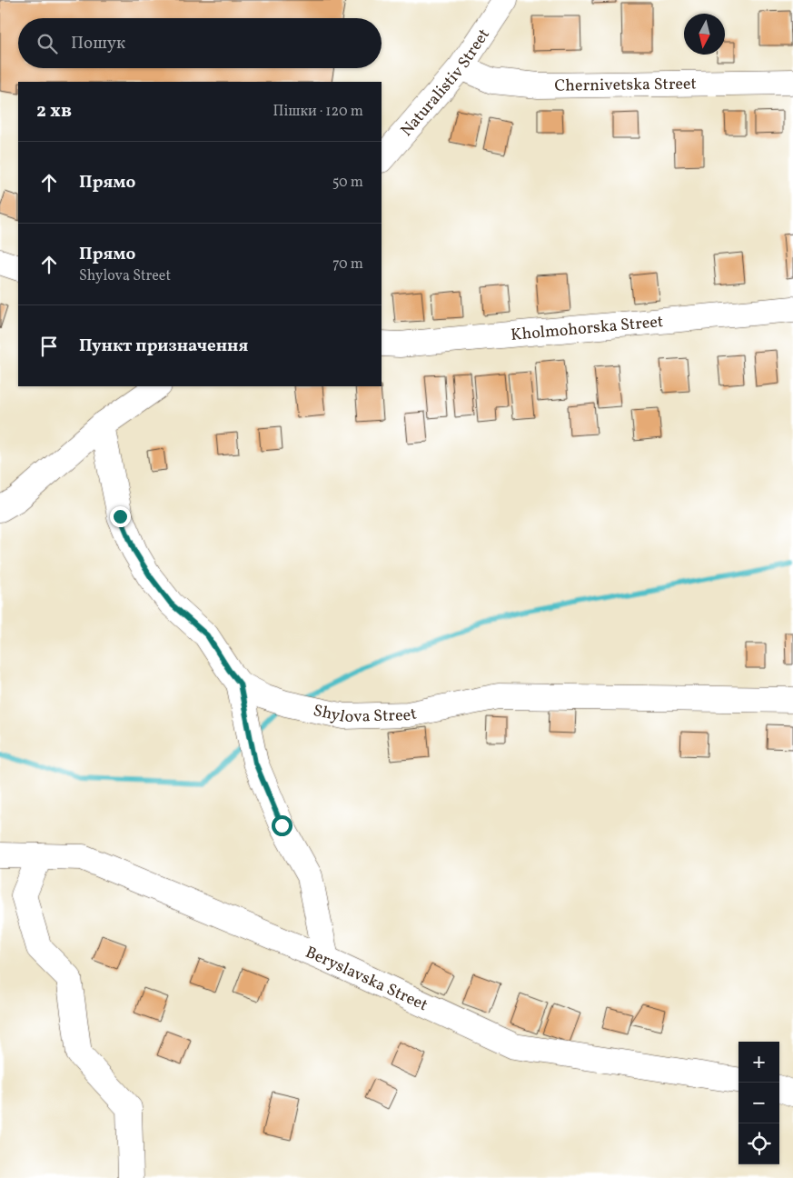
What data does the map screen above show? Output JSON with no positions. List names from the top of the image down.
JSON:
{
  "streets": {
    "street": [
      "Naturalistiv Street",
      "Chernivetska Street",
      "Kholmohorska Street",
      "Shylova Street",
      "Beryslavska Street"
    ]
  },
  "crossings": [
    ["Naturalistiv Street", "Chernivetska Street"]
  ],
  "north": "bottom",
  "page": {
    "search": "Пошук",
    "heading": ["2 хв", "Пішки · 120 m"],
    "list": [
      ["Прямо", "50 m"],
      ["Прямо", "Shylova Street", "70 m"],
      "Пункт призначення"
    ],
    "map_buttons": ["+", "−"]
  }
}
